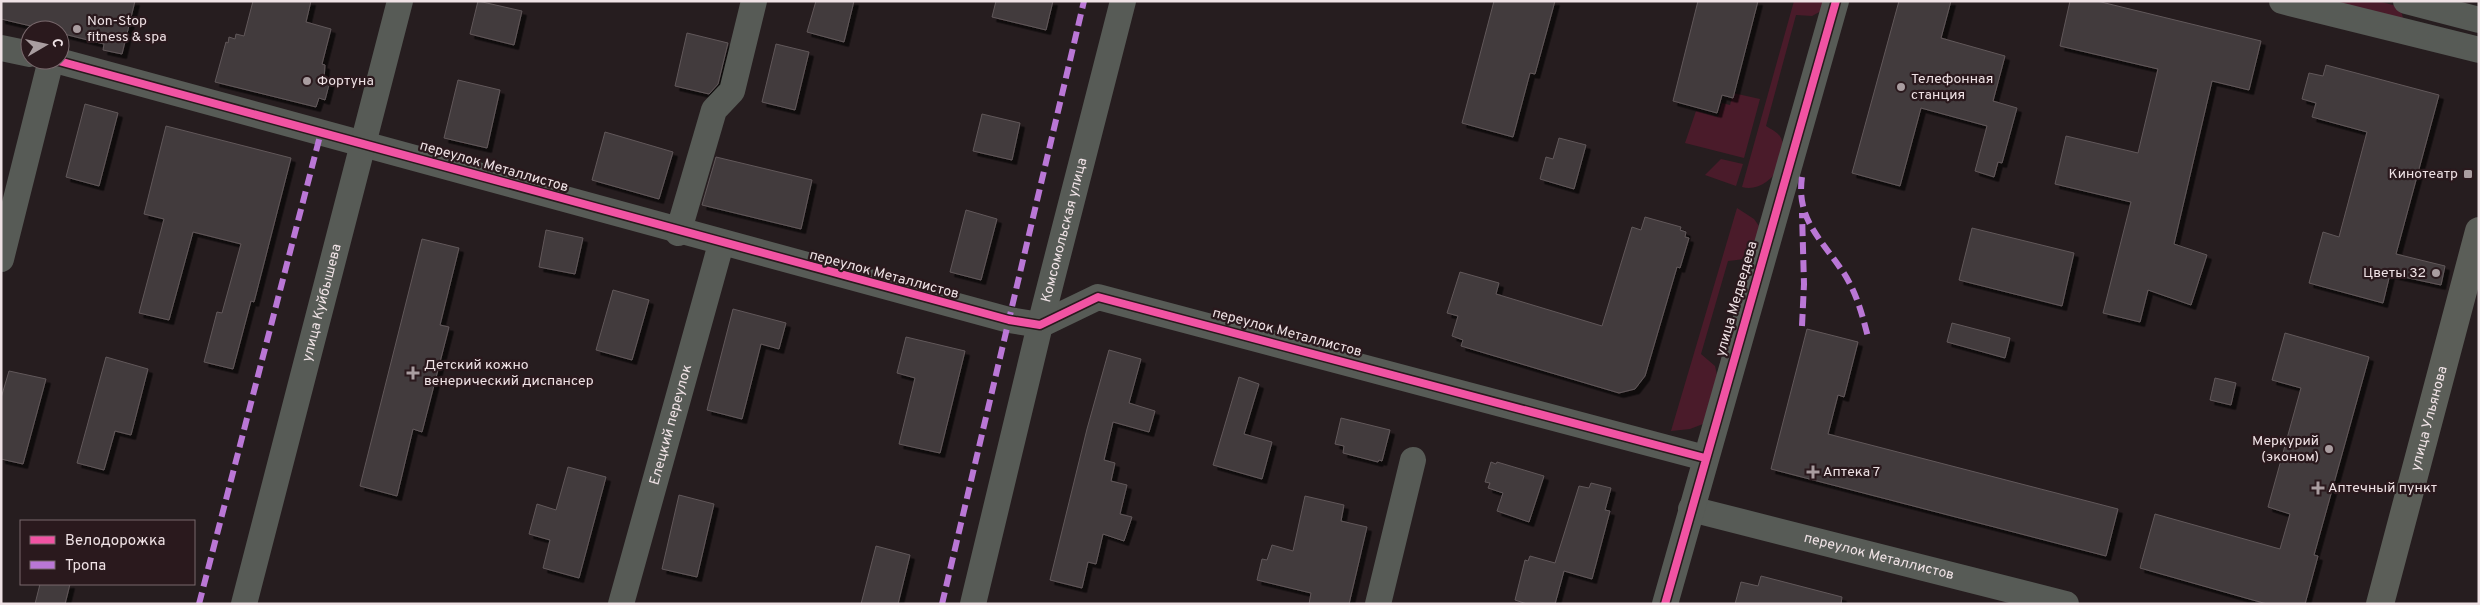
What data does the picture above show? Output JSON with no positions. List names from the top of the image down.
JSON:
{
  "streets": {
    "main road": ["улица Ульянова"],
    "street": [
      "переулок Металлистов",
      "Комсомольская улица",
      "улица Медведева",
      "улица Куйбышева",
      "Елецкий переулок"
    ]
  },
  "crossings": [
    ["переулок Металлистов", "Комсомольская улица"],
    ["переулок Металлистов", "улица Медведева"],
    ["переулок Металлистов", "улица Куйбышева"],
    ["переулок Металлистов", "Елецкий переулок"]
  ],
  "places": {
    "other": [
      "Non-Stop fitness & spa",
      "Фортуна",
      "Телефонная станция",
      "Цветы 32",
      "Меркурий (эконом)"
    ],
    "transit": ["Кинотеатр"],
    "health": ["Детский кожно венерический диспансер", "Аптека 7", "Аптечный пункт"]
  },
  "legend": ["Велодорожка", "Тропа"],
  "north": "right"
}
